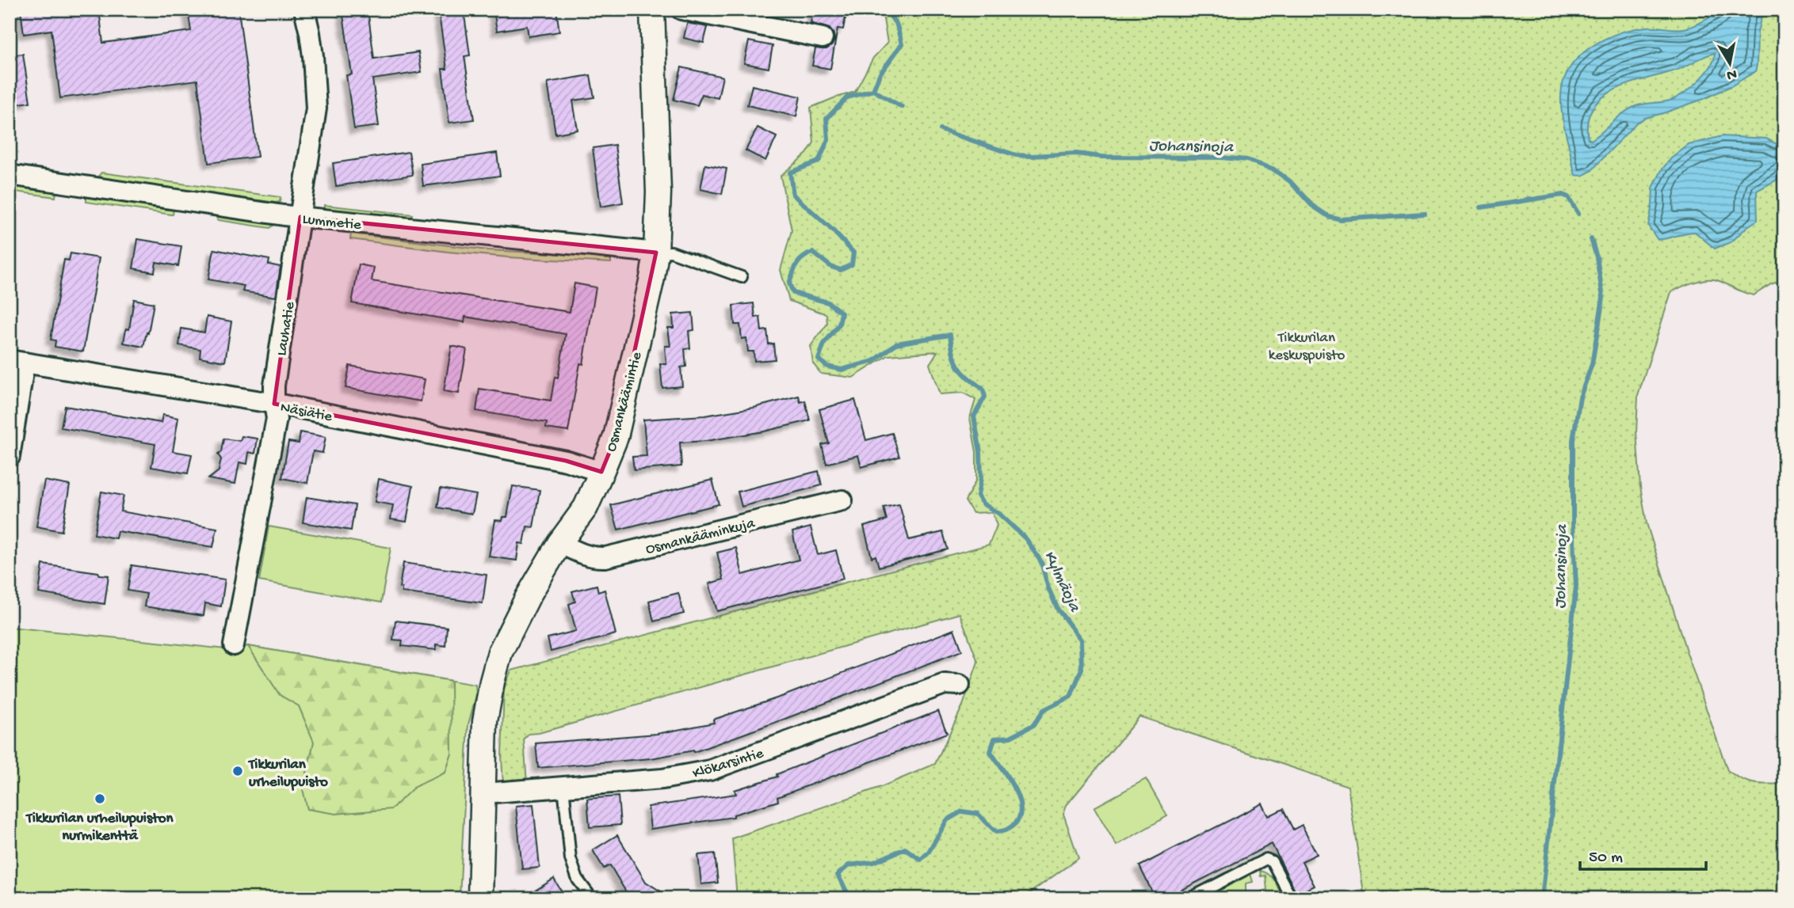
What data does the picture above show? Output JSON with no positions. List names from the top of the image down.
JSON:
{
  "streets": {
    "street": [
      "Lummetie",
      "Lauhatie",
      "Osmankäämintie",
      "Näsiätie",
      "Osmankääminkuja",
      "Klökarsintie"
    ]
  },
  "crossings": [
    ["Lummetie", "Lauhatie"],
    ["Lummetie", "Osmankäämintie"],
    ["Lauhatie", "Näsiätie"],
    ["Osmankäämintie", "Näsiätie"],
    ["Osmankäämintie", "Osmankääminkuja"],
    ["Osmankäämintie", "Klökarsintie"]
  ],
  "water": ["Johansinoja", "Kylmäoja"],
  "parks": ["Tikkurilan keskuspuisto"],
  "places": ["Tikkurilan urheilupuisto", "Tikkurilan urheilupuiston nurmikenttä"],
  "scale_bar": "50 m",
  "north": "bottom"
}
